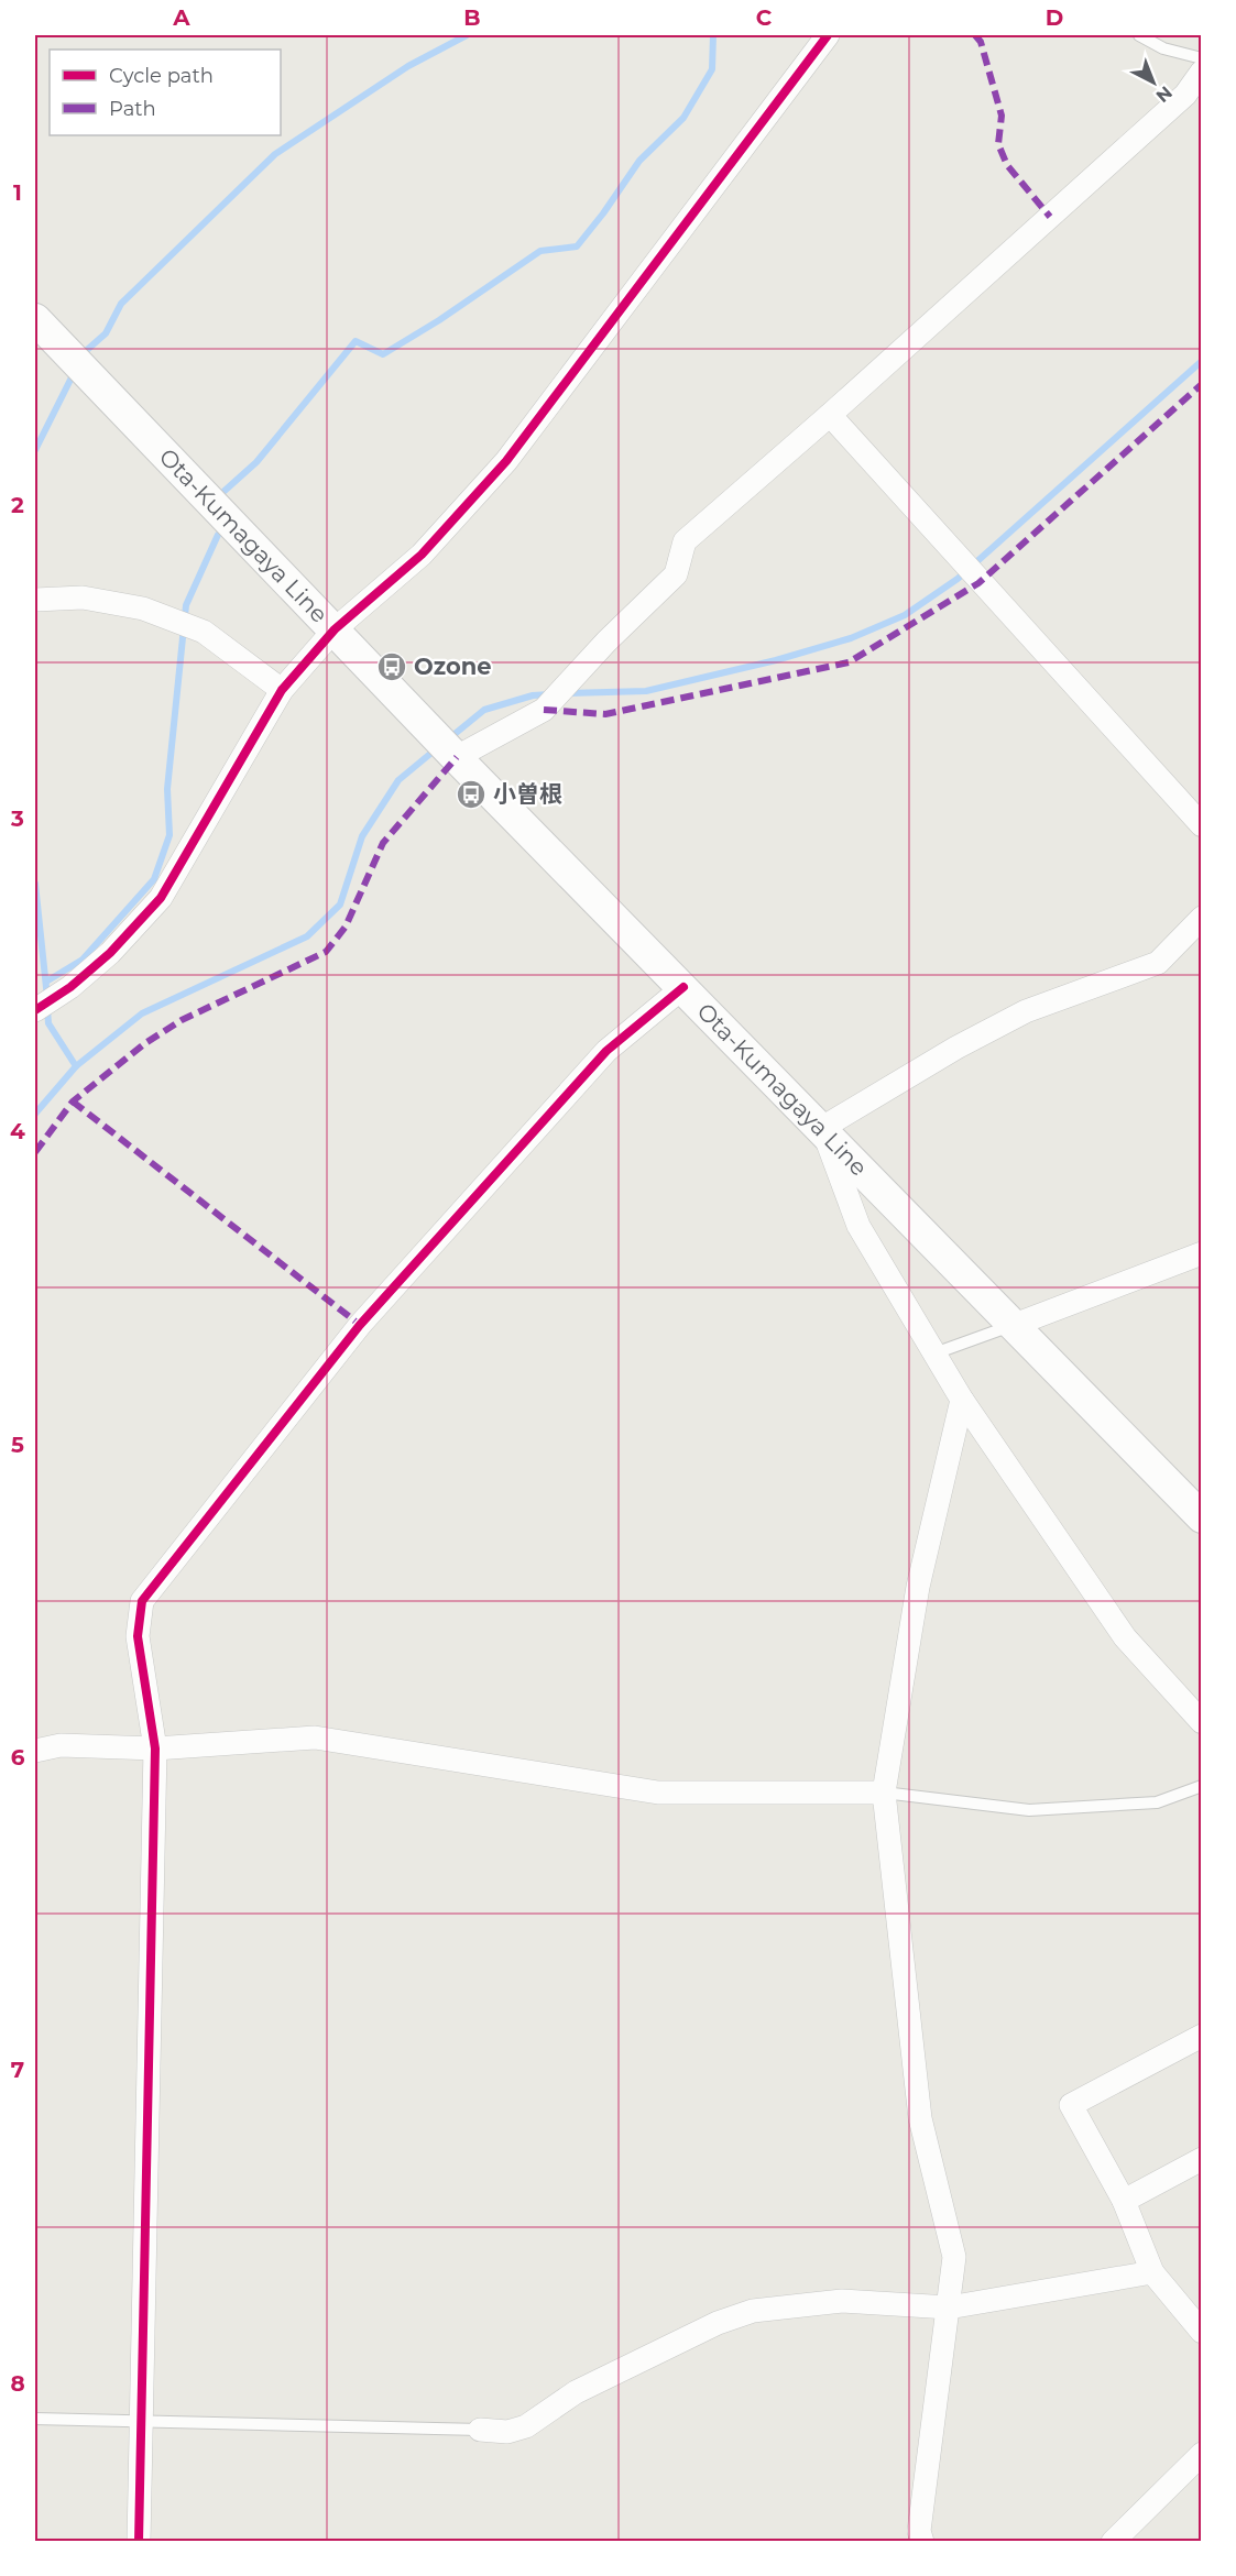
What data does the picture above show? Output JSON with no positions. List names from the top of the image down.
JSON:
{
  "streets": {
    "main road": ["Ota-Kumagaya Line"]
  },
  "places": {
    "bus stop": ["Ozone", "小曽根"]
  },
  "legend": ["Cycle path", "Path"],
  "north": "bottom right",
  "grid": {
    "columns": [
      "A",
      "B",
      "C",
      "D"
    ],
    "rows": [
      "1",
      "2",
      "3",
      "4",
      "5",
      "6",
      "7",
      "8"
    ]
  }
}
